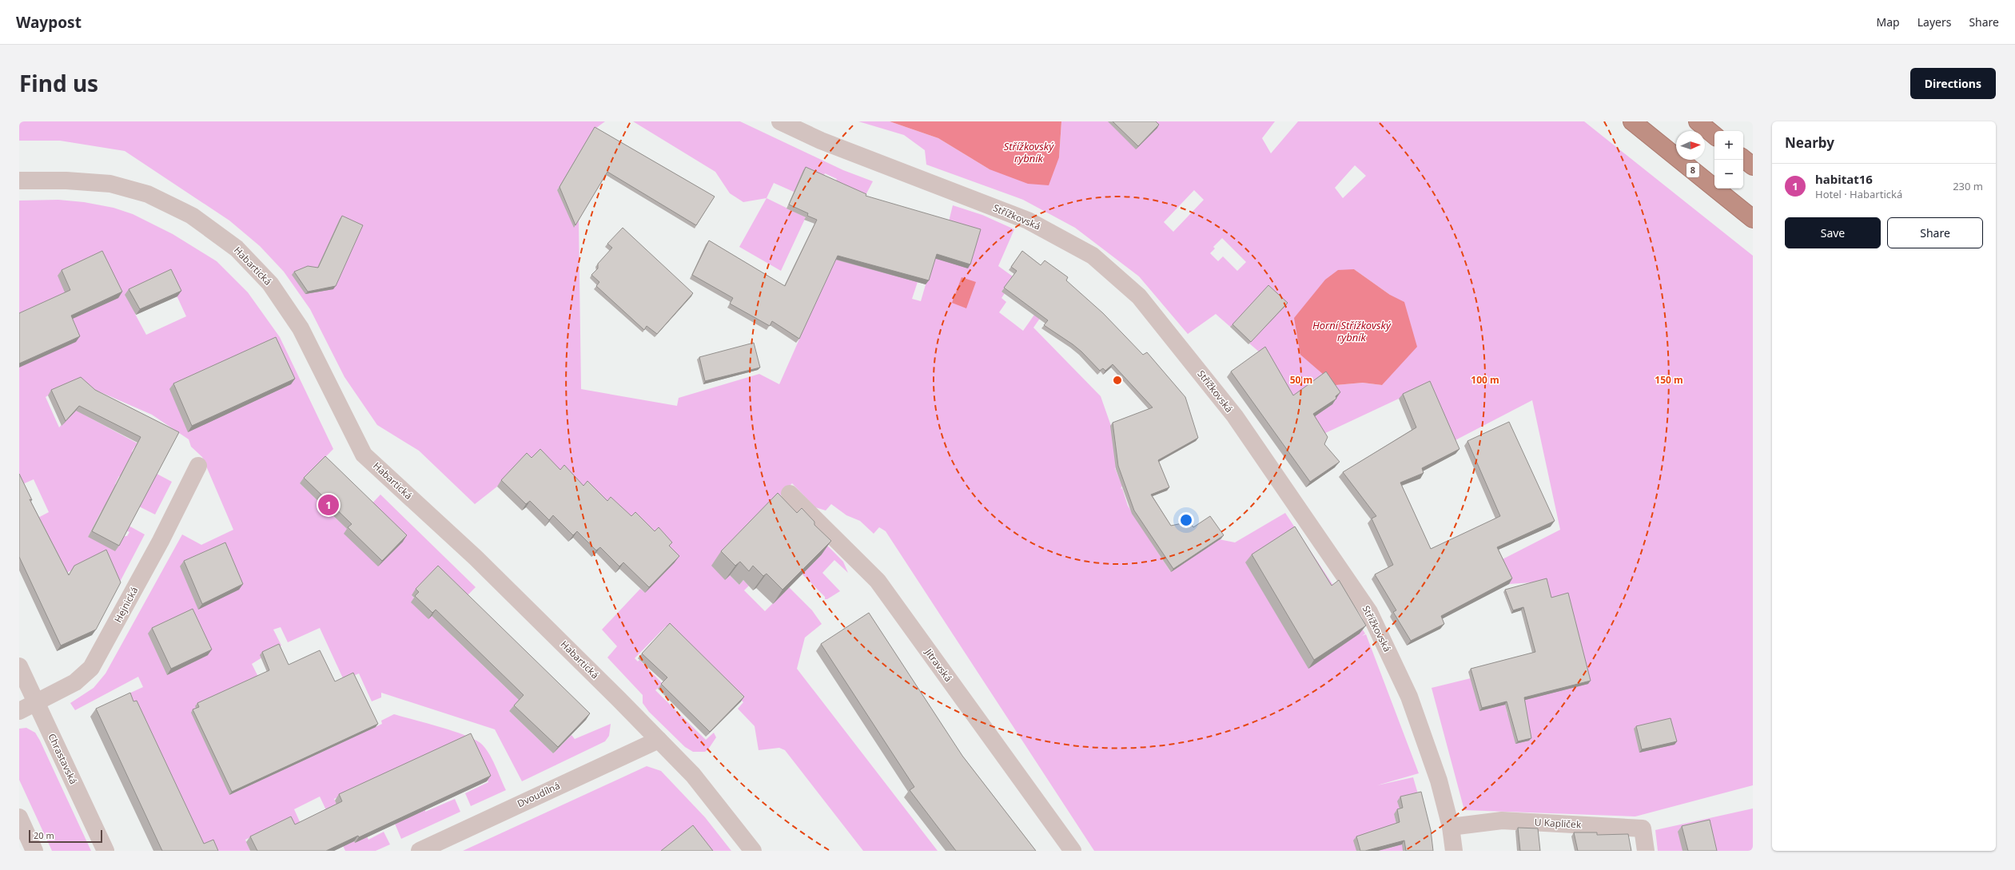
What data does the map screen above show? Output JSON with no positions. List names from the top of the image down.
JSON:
{
  "streets": {
    "highway": ["8"],
    "street": [
      "Střížkovská",
      "Habartická",
      "Hejnická",
      "Jitravská",
      "Chrastavská",
      "Dvoudílná",
      "U Kapliček"
    ]
  },
  "crossings": [
    ["Střížkovská", "U Kapliček"],
    ["Habartická", "Dvoudílná"],
    ["Hejnická", "Chrastavská"]
  ],
  "water": ["Střížkovský rybník", "Horní Střížkovský rybník"],
  "scale_bar": "20 m",
  "north": "right",
  "page": {
    "header": "Waypost",
    "nav": ["Map", "Layers", "Share"],
    "title": "Find us",
    "buttons": [
      "Directions",
      ["Save", "Share"]
    ],
    "heading": "Nearby",
    "map_buttons": ["+", "−"],
    "list": [
      {
        "mark": "1",
        "name": "habitat16",
        "note": "Hotel · Habartická",
        "value": "230 m"
      }
    ],
    "pins": "1",
    "scale": "20 m"
  },
  "rings": ["50 m", "100 m", "150 m"]
}
